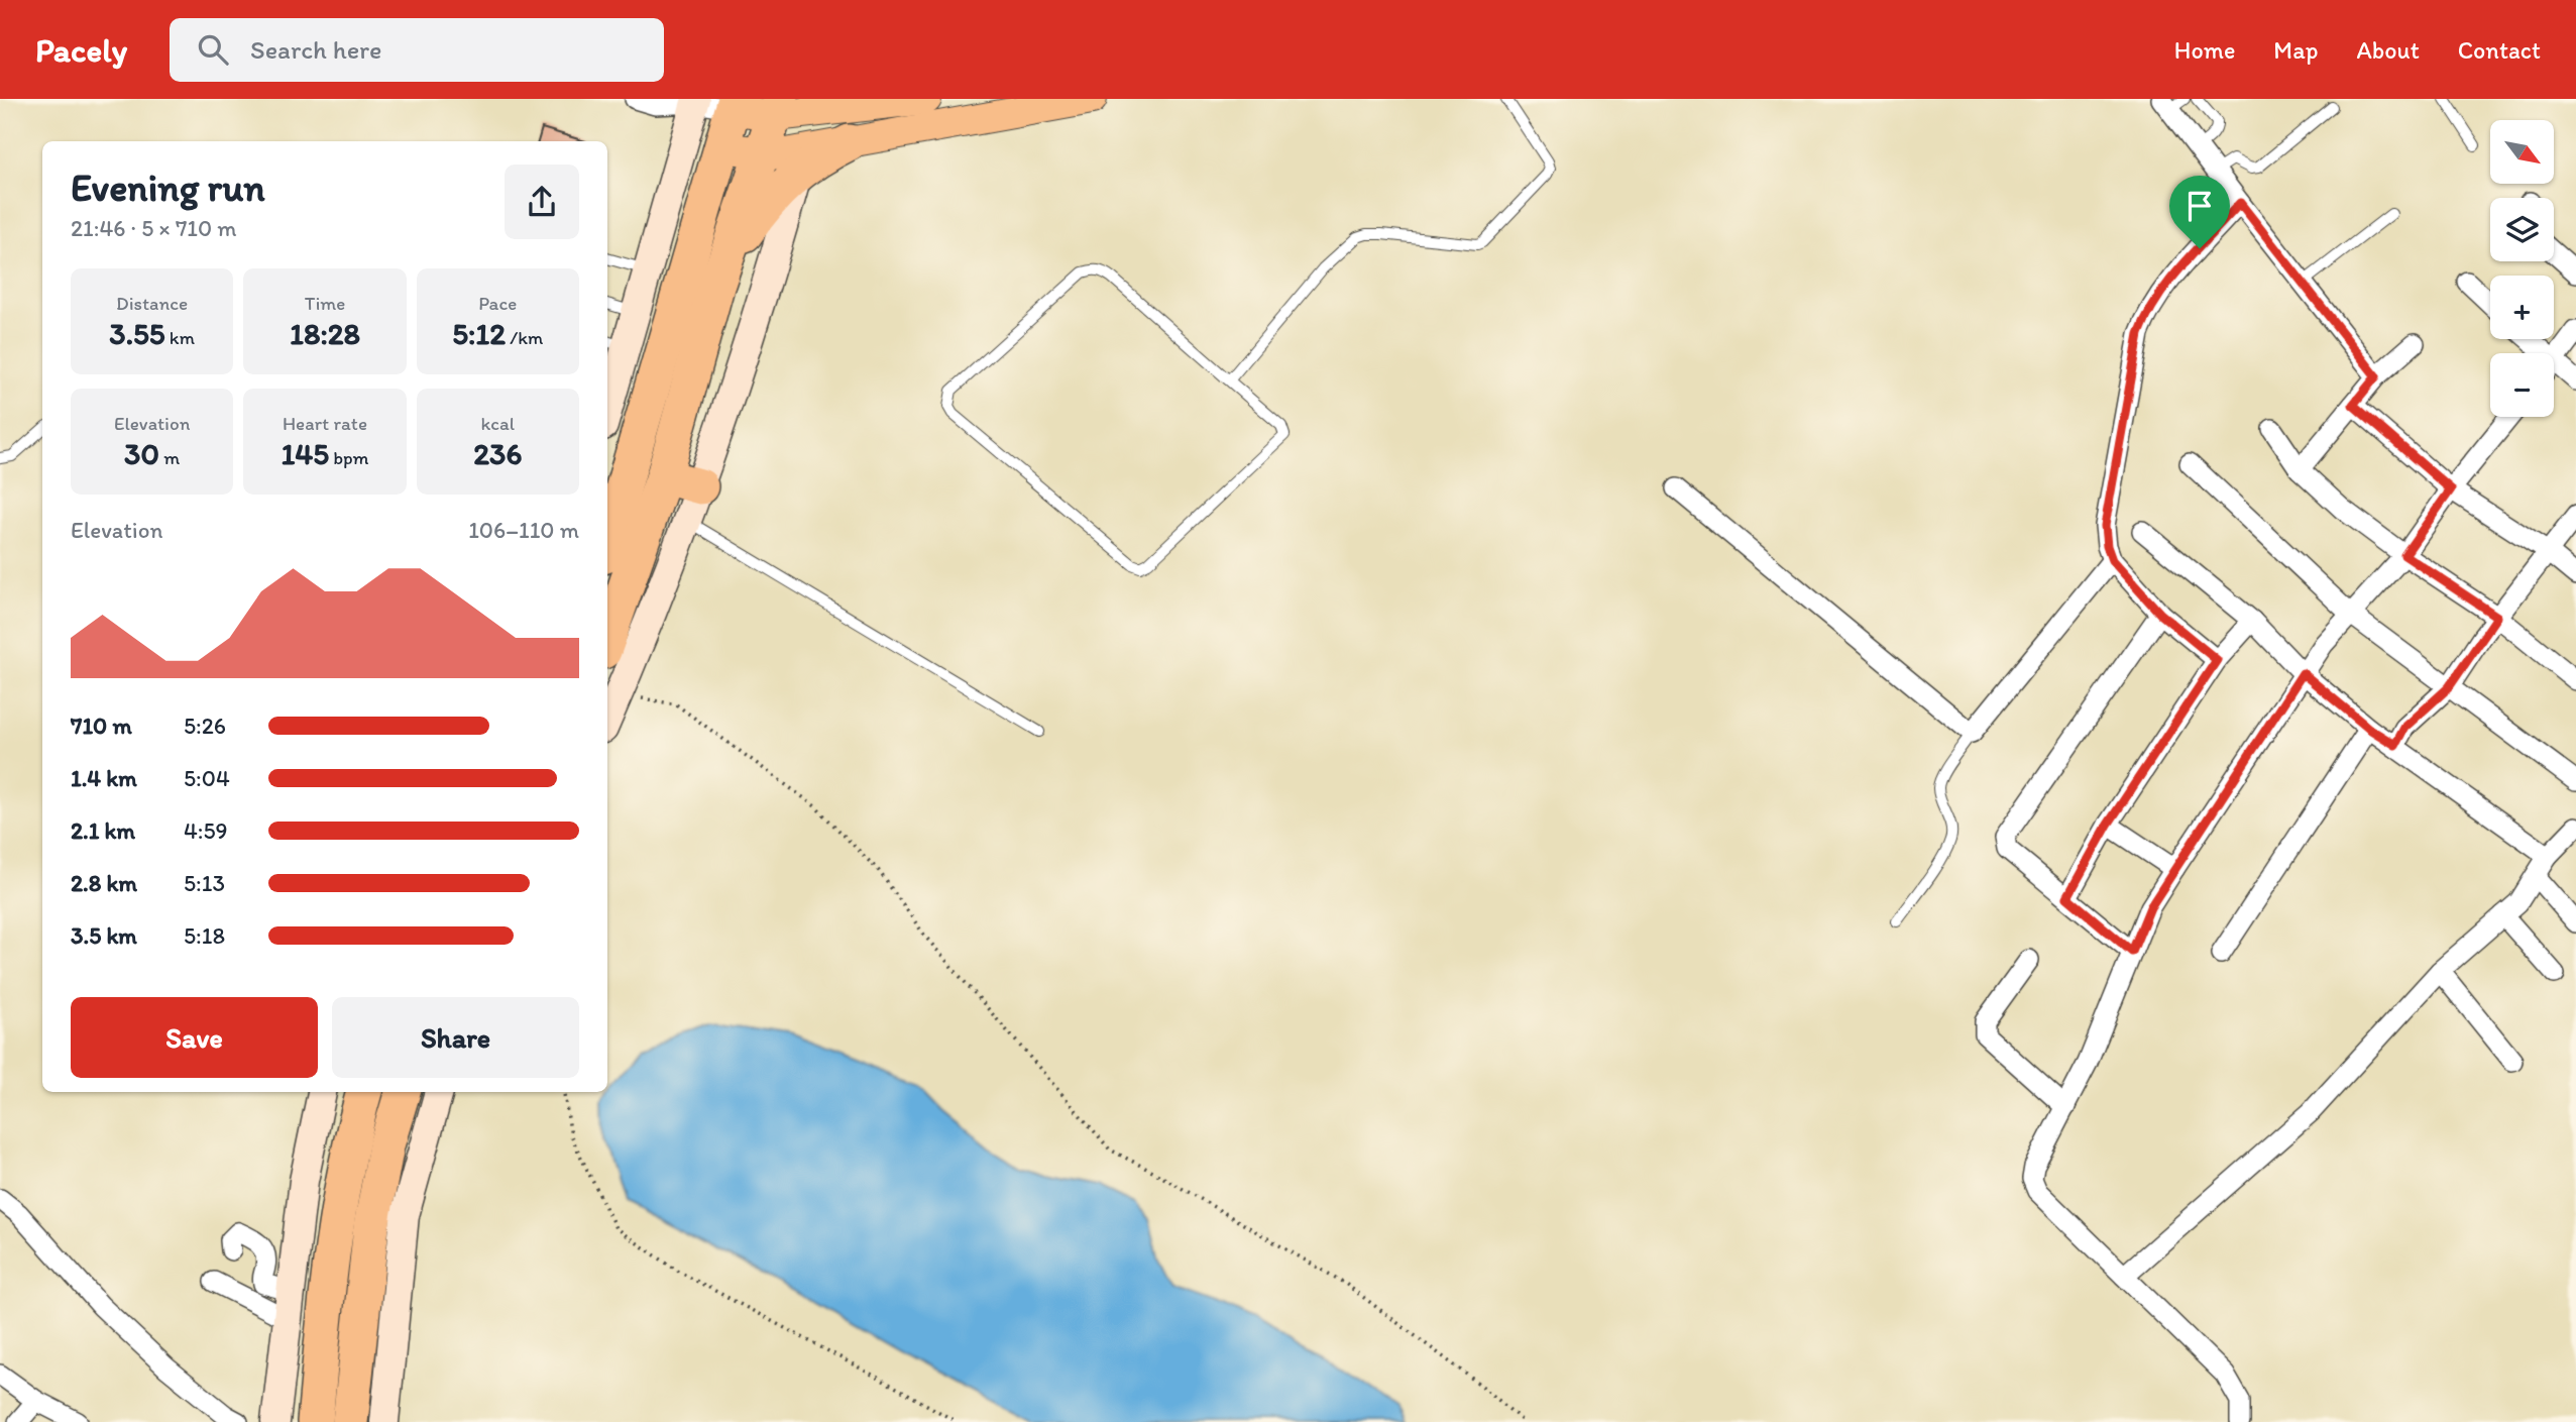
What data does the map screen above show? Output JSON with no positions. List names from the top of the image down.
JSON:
{
  "north": "bottom right",
  "page": {
    "header": "Pacely",
    "search": "Search here",
    "nav": [
      "Home",
      "Map",
      "About",
      "Contact"
    ],
    "map_buttons": ["+", "−"],
    "heading": ["Evening run", "21:46 · 5 × 710 m"],
    "stats": [
      ["Distance", "3.55 km"],
      ["Time", "18:28"],
      ["Pace", "5:12 /km"],
      ["Elevation", "30 m"],
      ["Heart rate", "145 bpm"],
      ["kcal", "236"]
    ],
    "chart": ["Elevation", "106–110 m"],
    "list": [
      {
        "name": "710 m",
        "note": "5:26"
      },
      {
        "name": "1.4 km",
        "note": "5:04"
      },
      {
        "name": "2.1 km",
        "note": "4:59"
      },
      {
        "name": "2.8 km",
        "note": "5:13"
      },
      {
        "name": "3.5 km",
        "note": "5:18"
      }
    ],
    "buttons": ["Save", "Share"]
  }
}
